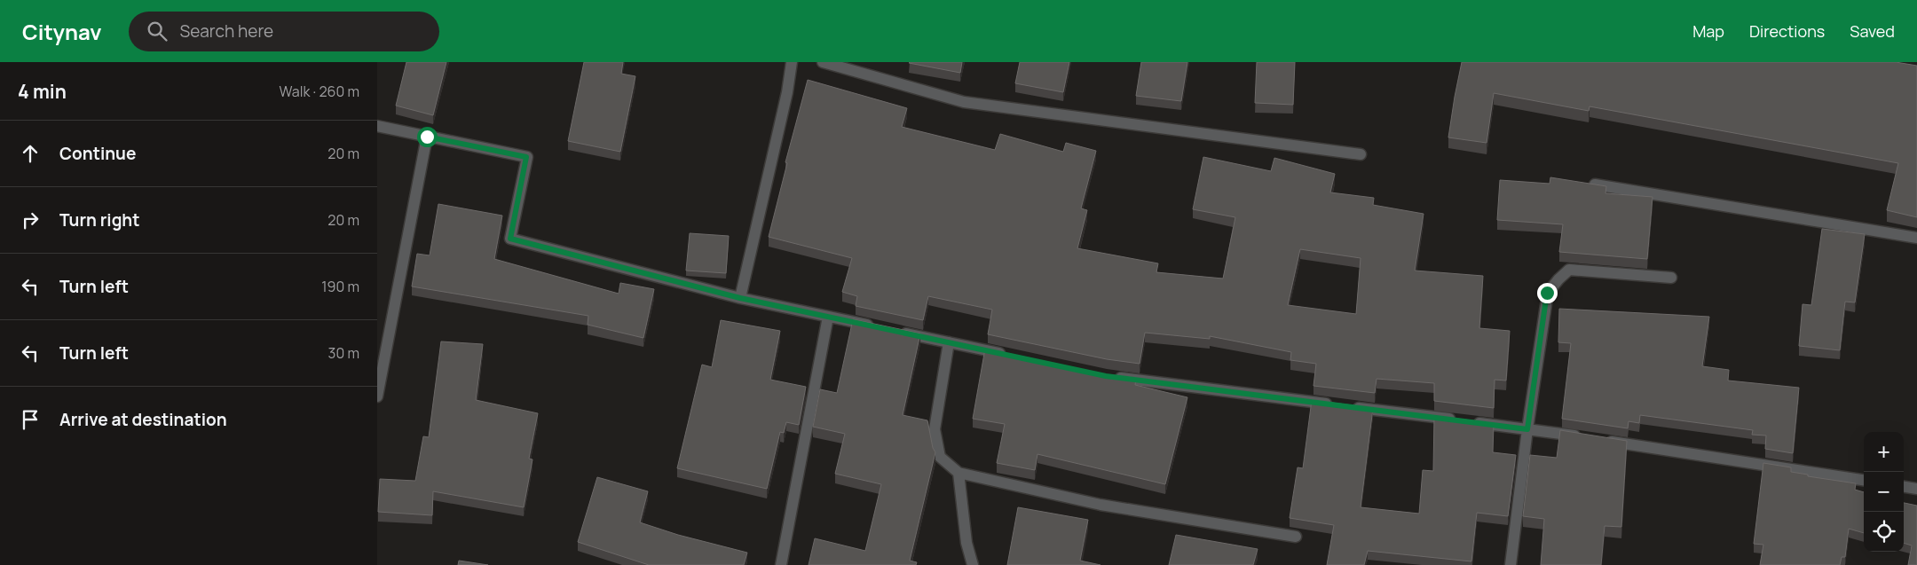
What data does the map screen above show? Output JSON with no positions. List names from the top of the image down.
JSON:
{
  "page": {
    "header": "Citynav",
    "search": "Search here",
    "nav": ["Map", "Directions", "Saved"],
    "heading": ["4 min", "Walk · 260 m"],
    "list": [
      ["Continue", "20 m"],
      ["Turn right", "20 m"],
      ["Turn left", "190 m"],
      ["Turn left", "30 m"],
      "Arrive at destination"
    ],
    "map_buttons": ["+", "−"]
  }
}
